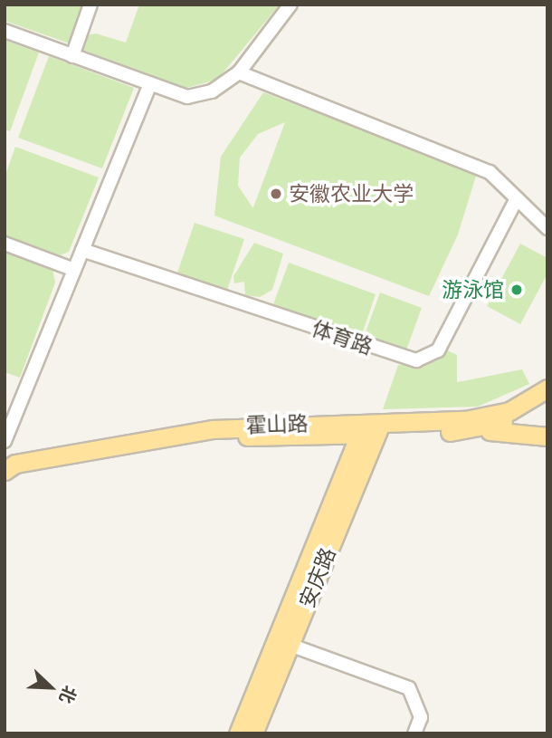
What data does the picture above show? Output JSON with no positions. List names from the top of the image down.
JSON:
{
  "streets": {
    "main road": ["霍山路", "安庆路"],
    "street": ["体育路"]
  },
  "crossings": [
    ["霍山路", "安庆路"]
  ],
  "places": ["安徽农业大学", "游泳馆"],
  "north": "bottom right"
}
